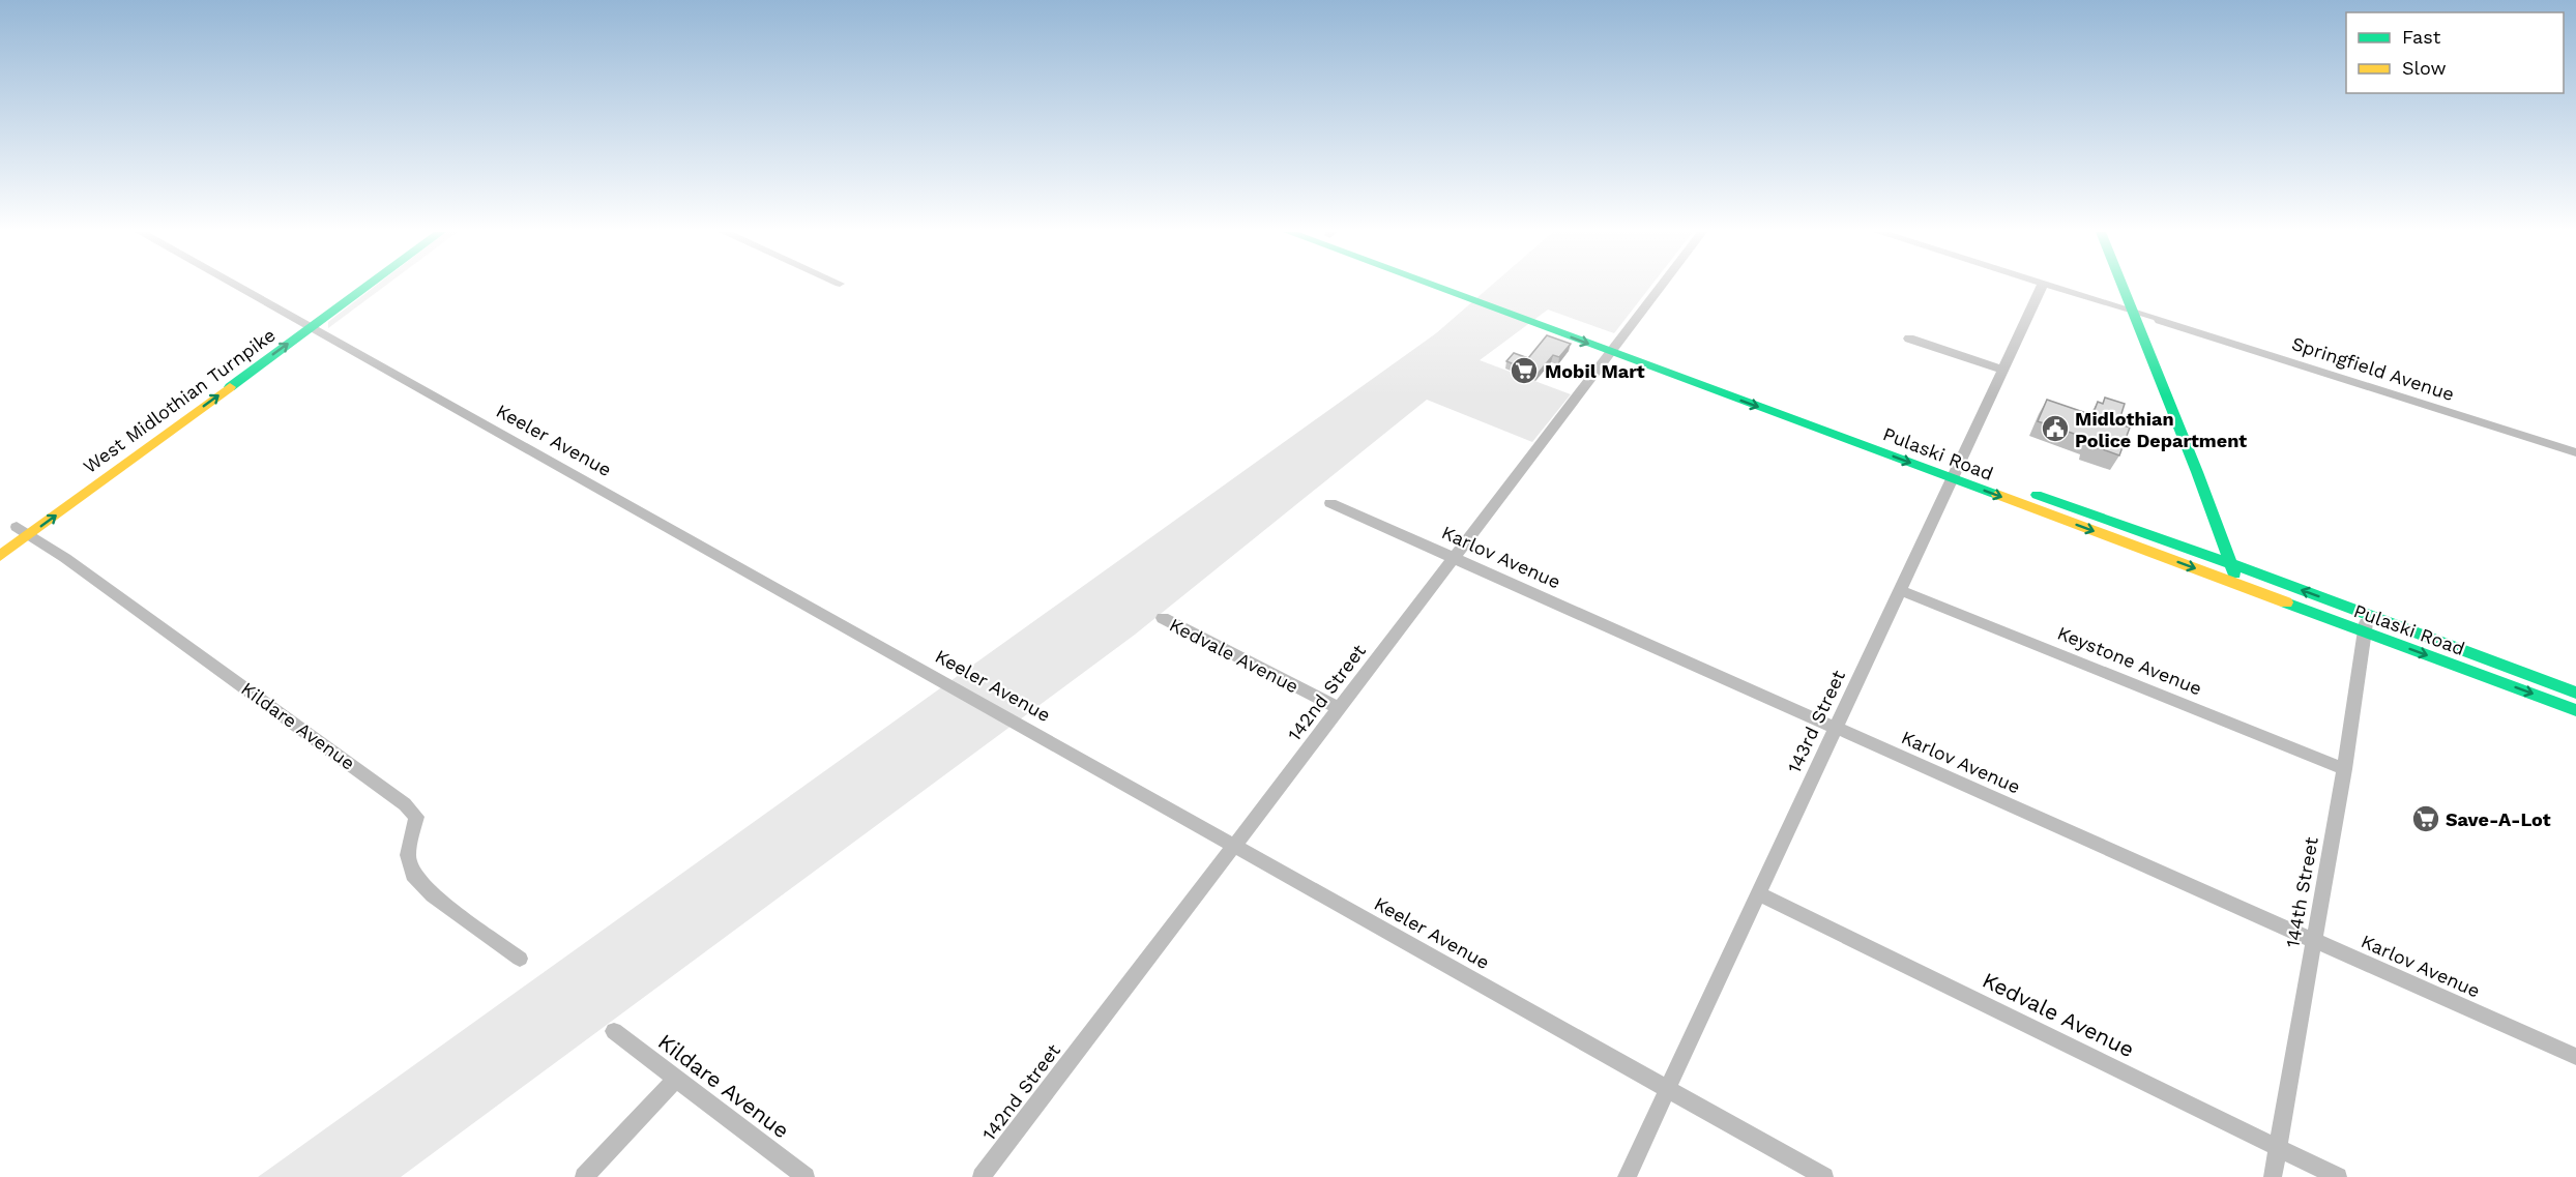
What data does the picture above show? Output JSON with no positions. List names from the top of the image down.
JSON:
{
  "streets": {
    "main road": ["West Midlothian Turnpike", "Pulaski Road"],
    "street": [
      "Springfield Avenue",
      "Keeler Avenue",
      "Karlov Avenue",
      "Kedvale Avenue",
      "Keystone Avenue",
      "142nd Street",
      "143rd Street",
      "Kildare Avenue",
      "144th Street"
    ]
  },
  "crossings": [
    ["West Midlothian Turnpike", "Keeler Avenue"],
    ["West Midlothian Turnpike", "Kildare Avenue"],
    ["Keeler Avenue", "142nd Street"],
    ["Keeler Avenue", "143rd Street"],
    ["Pulaski Road", "142nd Street"],
    ["Pulaski Road", "143rd Street"],
    ["Pulaski Road", "144th Street"],
    ["Karlov Avenue", "142nd Street"],
    ["Karlov Avenue", "143rd Street"],
    ["Karlov Avenue", "144th Street"],
    ["Kedvale Avenue", "142nd Street"],
    ["Kedvale Avenue", "143rd Street"],
    ["Kedvale Avenue", "144th Street"],
    ["Keystone Avenue", "143rd Street"],
    ["Keystone Avenue", "144th Street"]
  ],
  "places": {
    "supermarket": ["Mobil Mart", "Save-A-Lot"],
    "public building": ["Midlothian Police Department"]
  },
  "legend": ["Fast", "Slow"]
}
